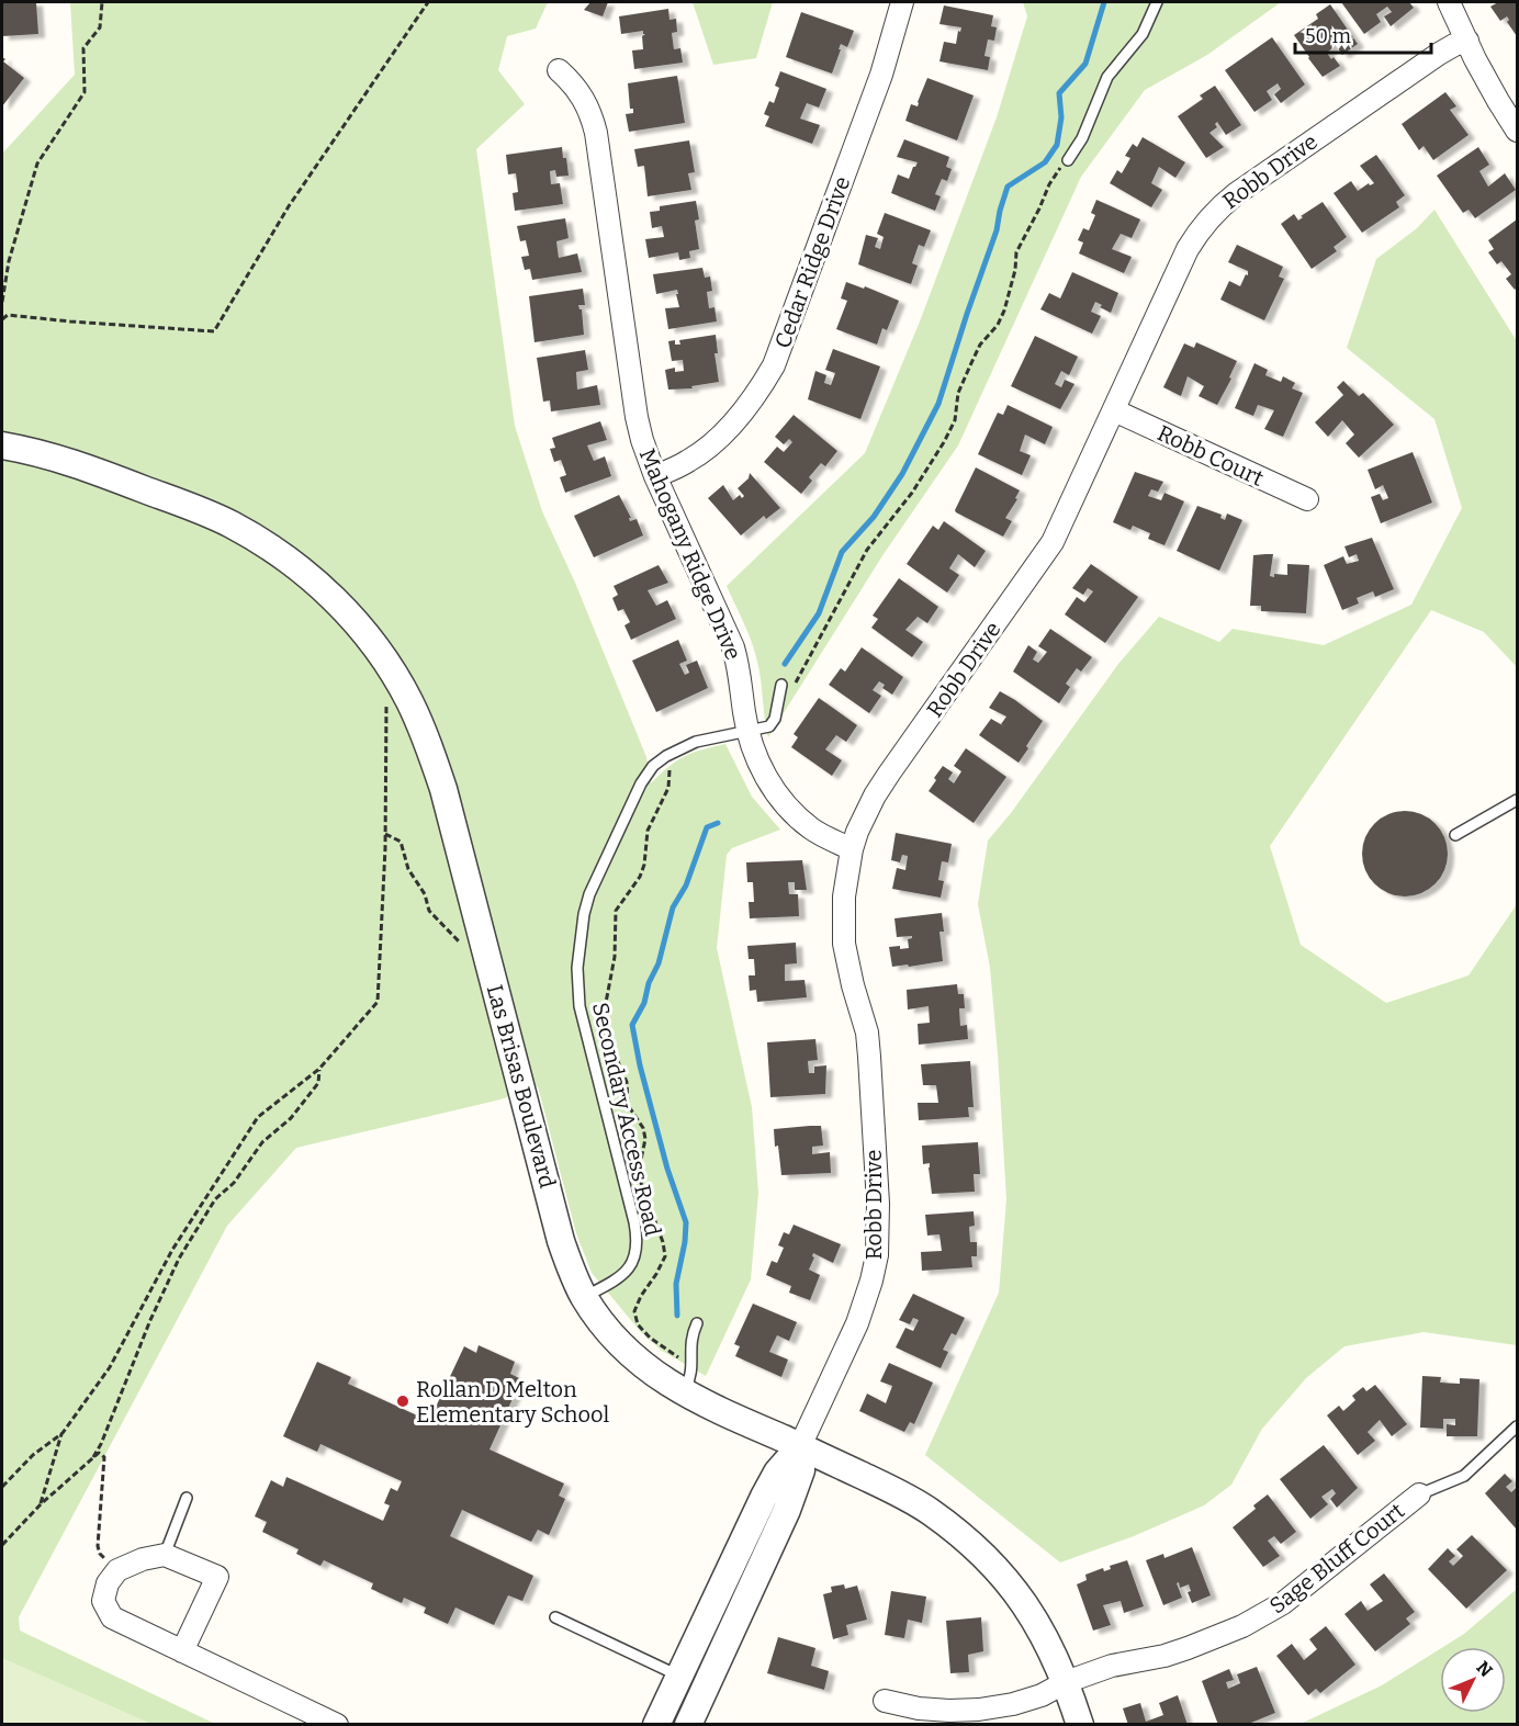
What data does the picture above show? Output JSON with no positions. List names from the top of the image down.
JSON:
{
  "streets": {
    "street": [
      "Robb Drive",
      "Cedar Ridge Drive",
      "Robb Court",
      "Mahogany Ridge Drive",
      "Las Brisas Boulevard",
      "Sage Bluff Court"
    ],
    "lane": ["Secondary Access Road"]
  },
  "crossings": [
    ["Robb Drive", "Robb Court"],
    ["Robb Drive", "Mahogany Ridge Drive"],
    ["Robb Drive", "Las Brisas Boulevard"],
    ["Cedar Ridge Drive", "Mahogany Ridge Drive"],
    ["Mahogany Ridge Drive", "Secondary Access Road"],
    ["Las Brisas Boulevard", "Secondary Access Road"],
    ["Las Brisas Boulevard", "Sage Bluff Court"]
  ],
  "places": ["Rollan D Melton Elementary School"],
  "scale_bar": "50 m",
  "north": "top right"
}
